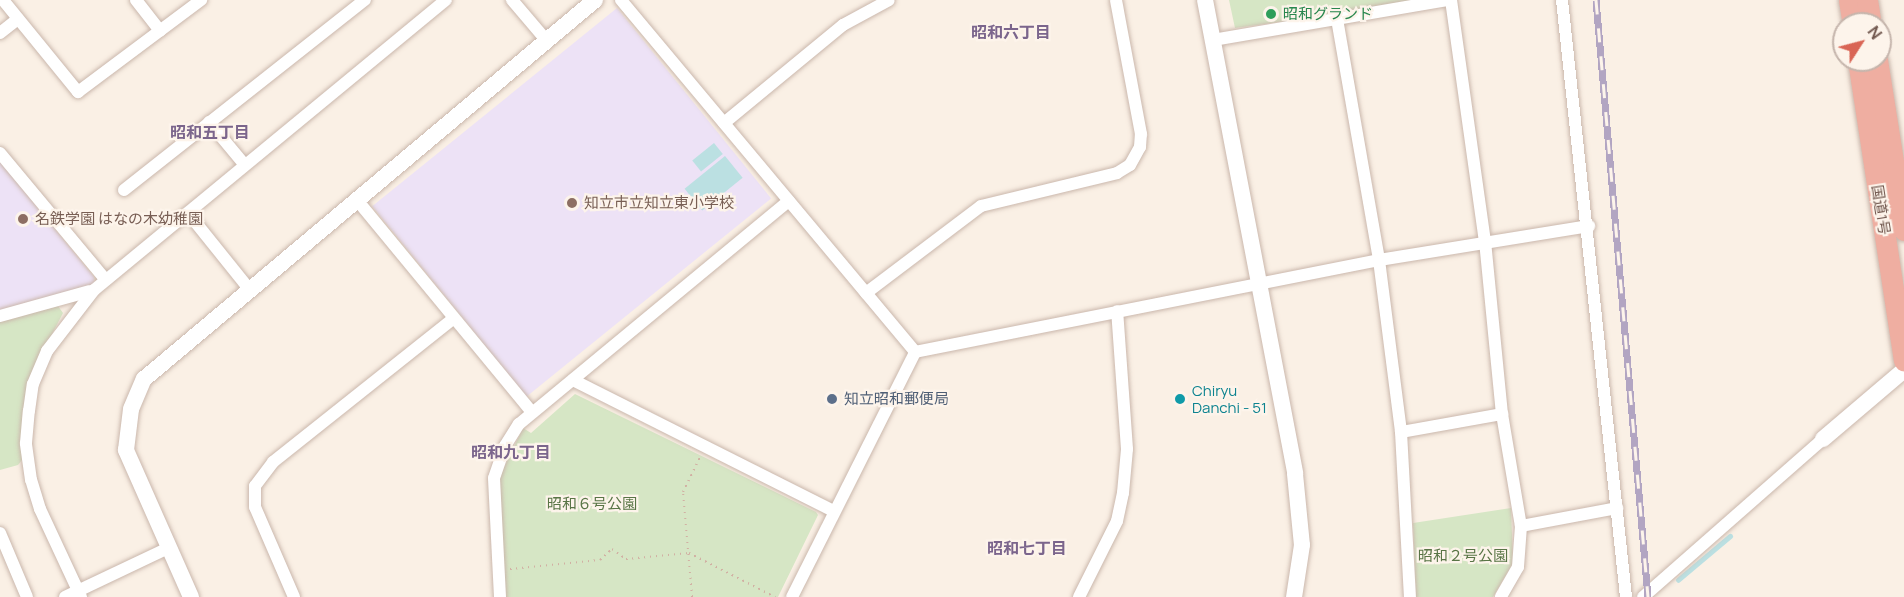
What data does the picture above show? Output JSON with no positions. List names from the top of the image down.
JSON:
{
  "streets": {
    "highway": ["国道1号"]
  },
  "districts": [
    "昭和六丁目",
    "昭和五丁目",
    "昭和九丁目",
    "昭和七丁目"
  ],
  "parks": ["昭和６号公園", "昭和２号公園"],
  "places": [
    "昭和グランド",
    "知立市立知立東小学校",
    "名鉄学園 はなの木幼稚園",
    "知立昭和郵便局",
    "Chiryu Danchi - 51"
  ],
  "north": "top right"
}
